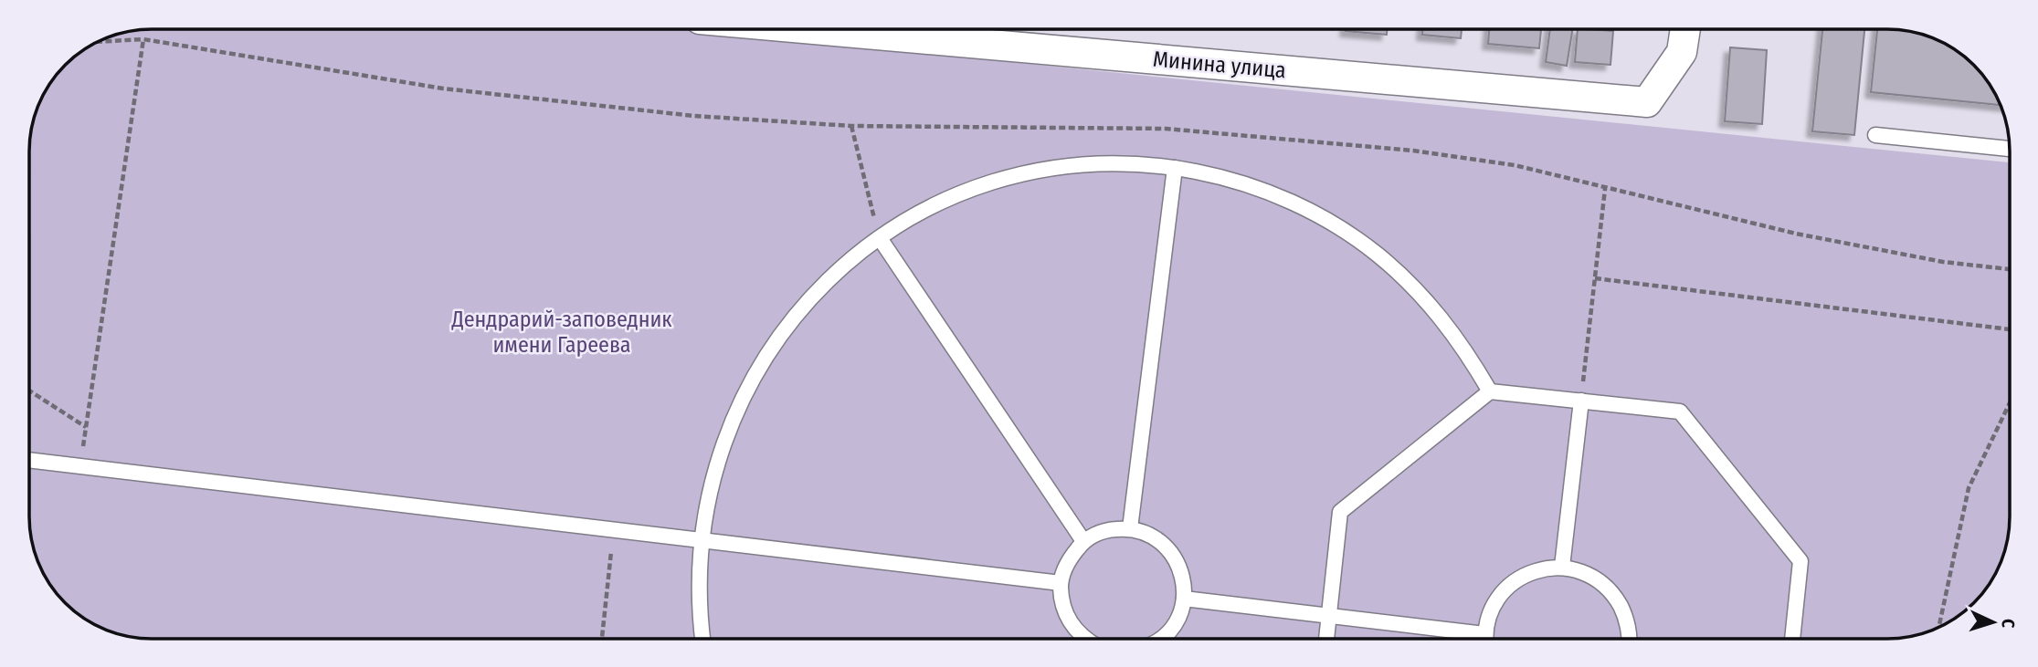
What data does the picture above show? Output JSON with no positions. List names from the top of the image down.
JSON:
{
  "streets": {
    "street": ["Минина улица"]
  },
  "parks": ["Дендрарий-заповедник имени Гареева"],
  "north": "right"
}
